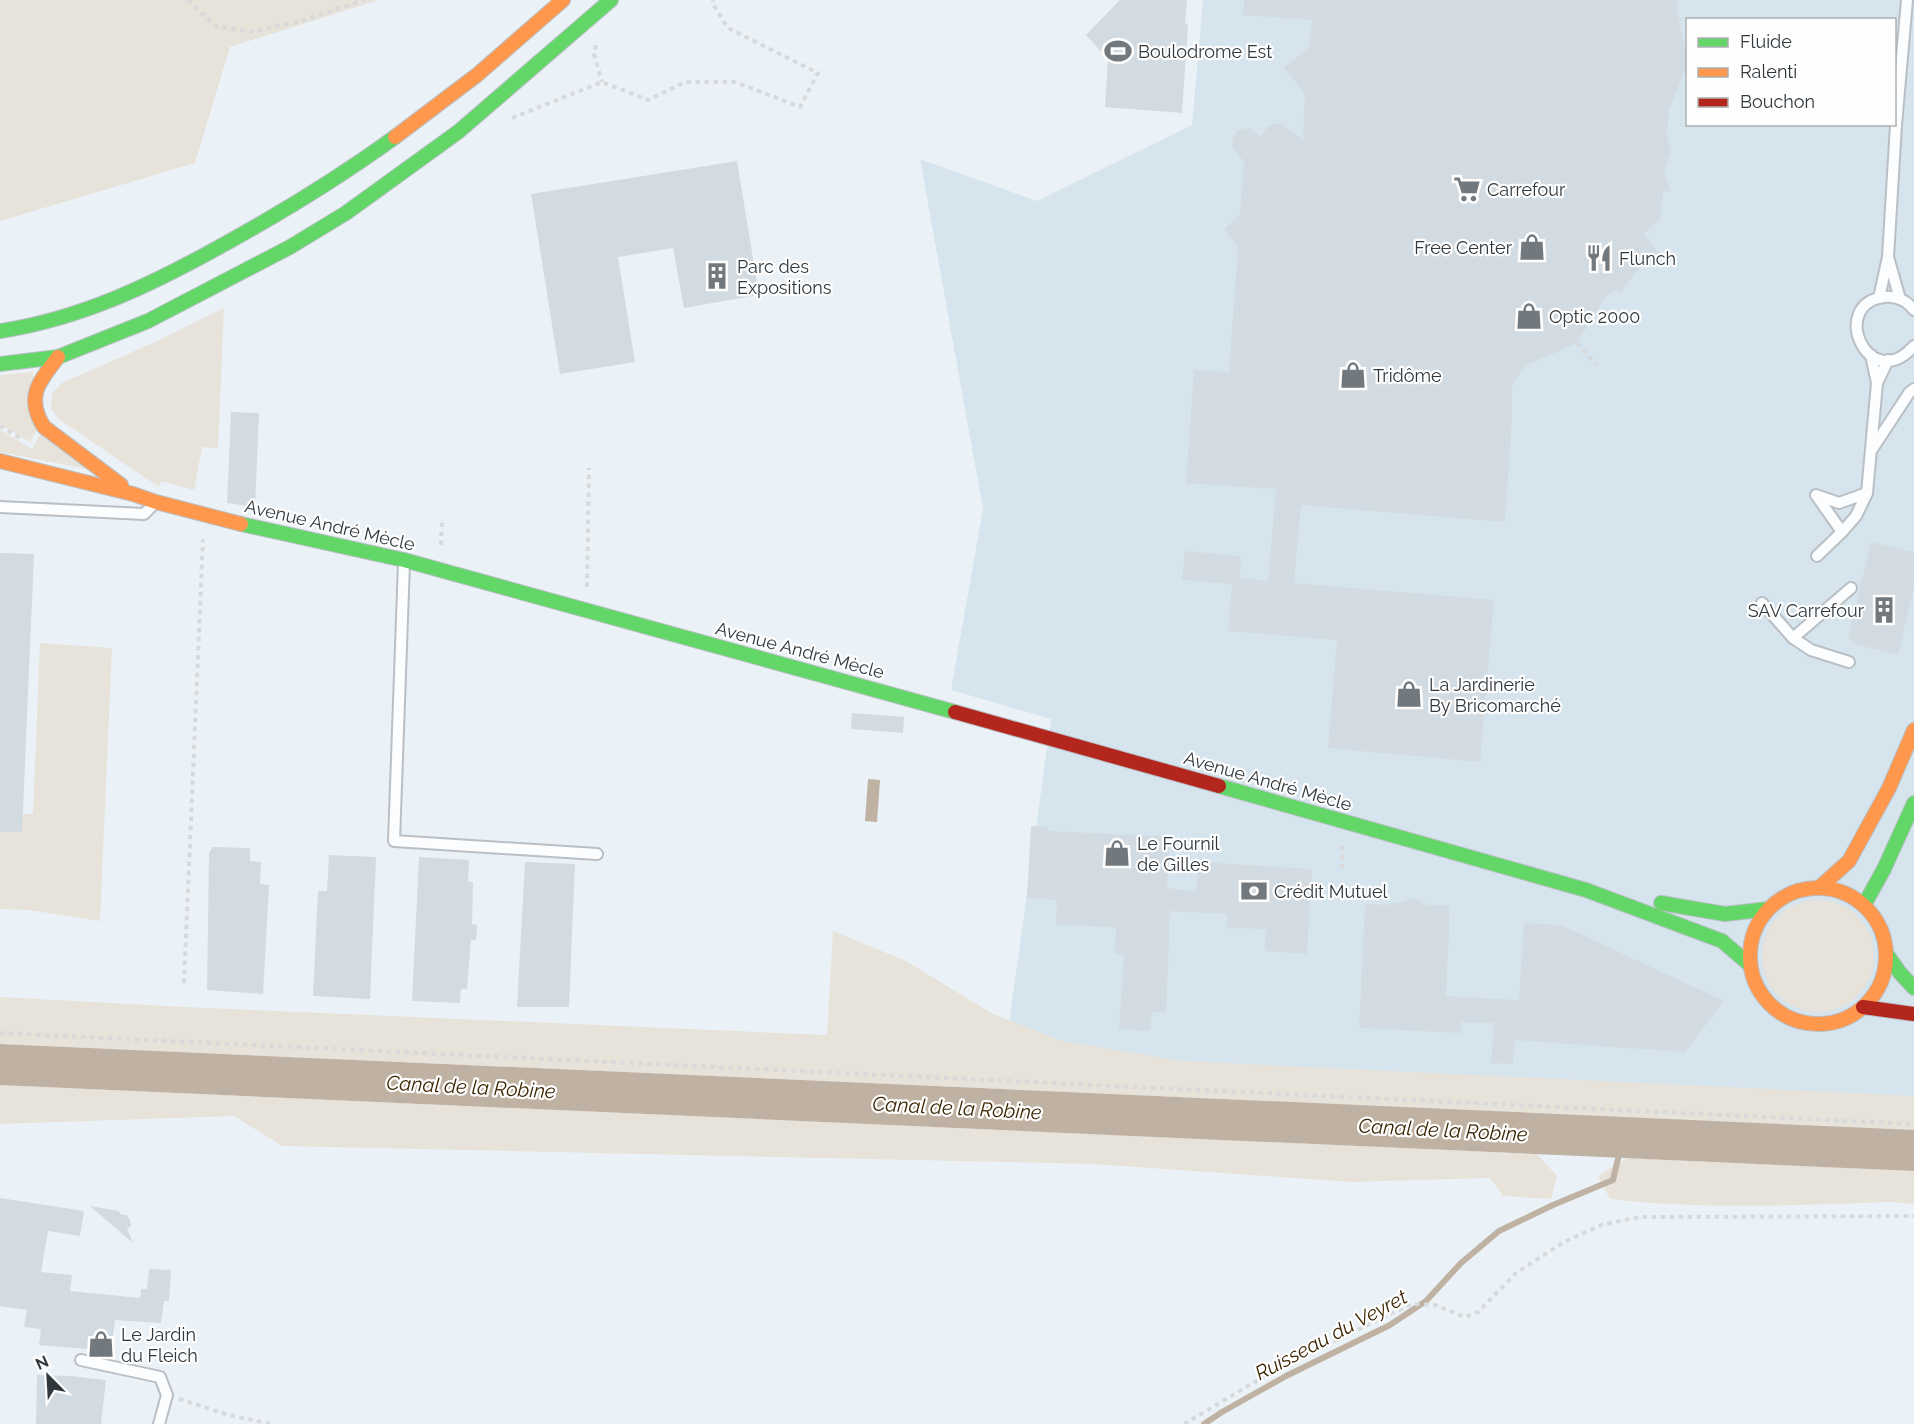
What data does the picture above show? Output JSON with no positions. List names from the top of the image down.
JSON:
{
  "streets": {
    "street": ["Avenue André Mècle"]
  },
  "water": ["Canal de la Robine", "Ruisseau du Veyret"],
  "places": {
    "sports": ["Boulodrome Est"],
    "supermarket": ["Carrefour"],
    "shop": [
      "Free Center",
      "Optic 2000",
      "Tridôme",
      "La Jardinerie By Bricomarché",
      "Le Fournil de Gilles",
      "Le Jardin du Fleich"
    ],
    "restaurant": ["Flunch"],
    "building": ["Parc des Expositions", "SAV Carrefour"],
    "bank": ["Crédit Mutuel"]
  },
  "legend": ["Fluide", "Ralenti", "Bouchon"],
  "north": "top left"
}
